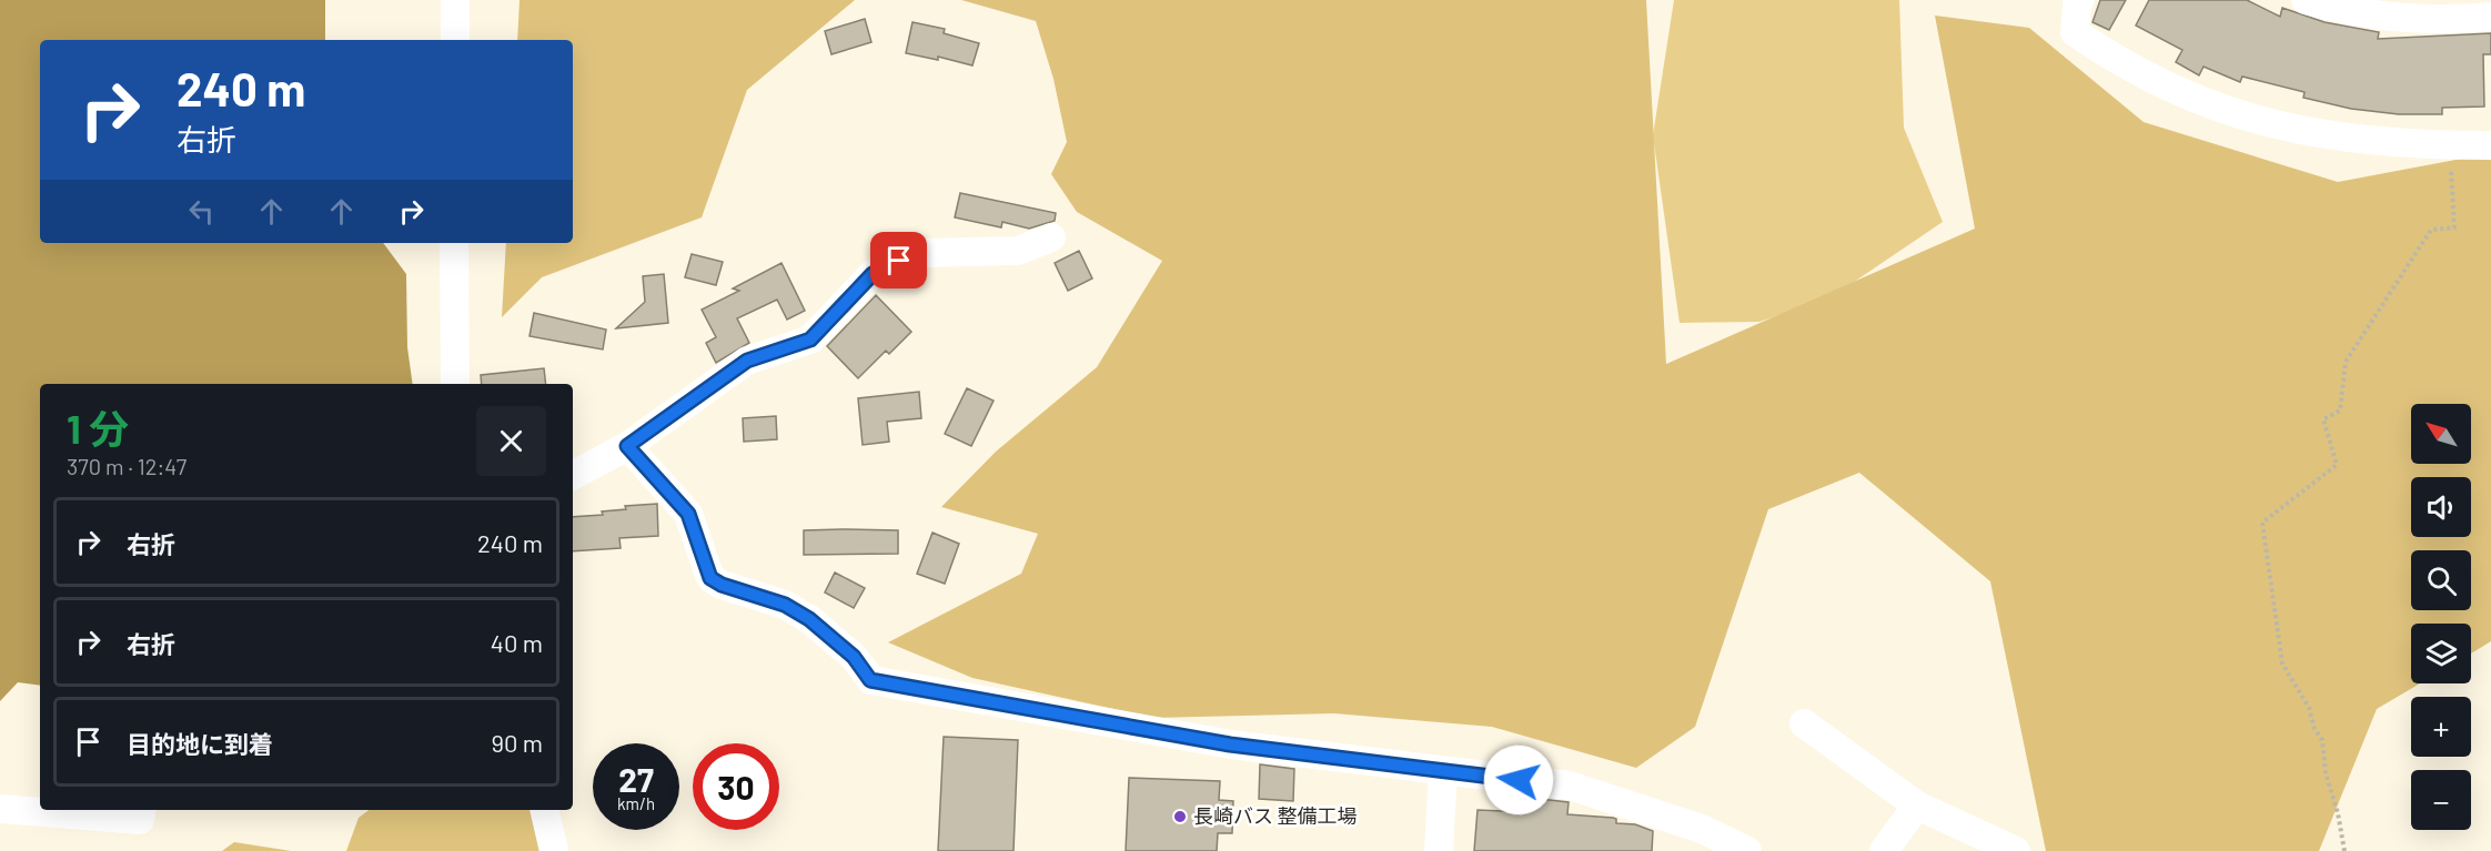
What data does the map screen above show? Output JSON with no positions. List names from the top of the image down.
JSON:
{
  "places": ["長崎バス 整備工場"],
  "north": "top left",
  "page": {
    "turn": ["240 m", "右折"],
    "heading": ["1 分", "370 m · 12:47"],
    "map_buttons": ["+", "−"],
    "list": [
      {
        "name": "右折",
        "value": "240 m"
      },
      {
        "name": "右折",
        "value": "40 m"
      },
      {
        "name": "目的地に到着",
        "value": "90 m"
      }
    ],
    "speed": "27 km/h",
    "limit": "30"
  }
}
